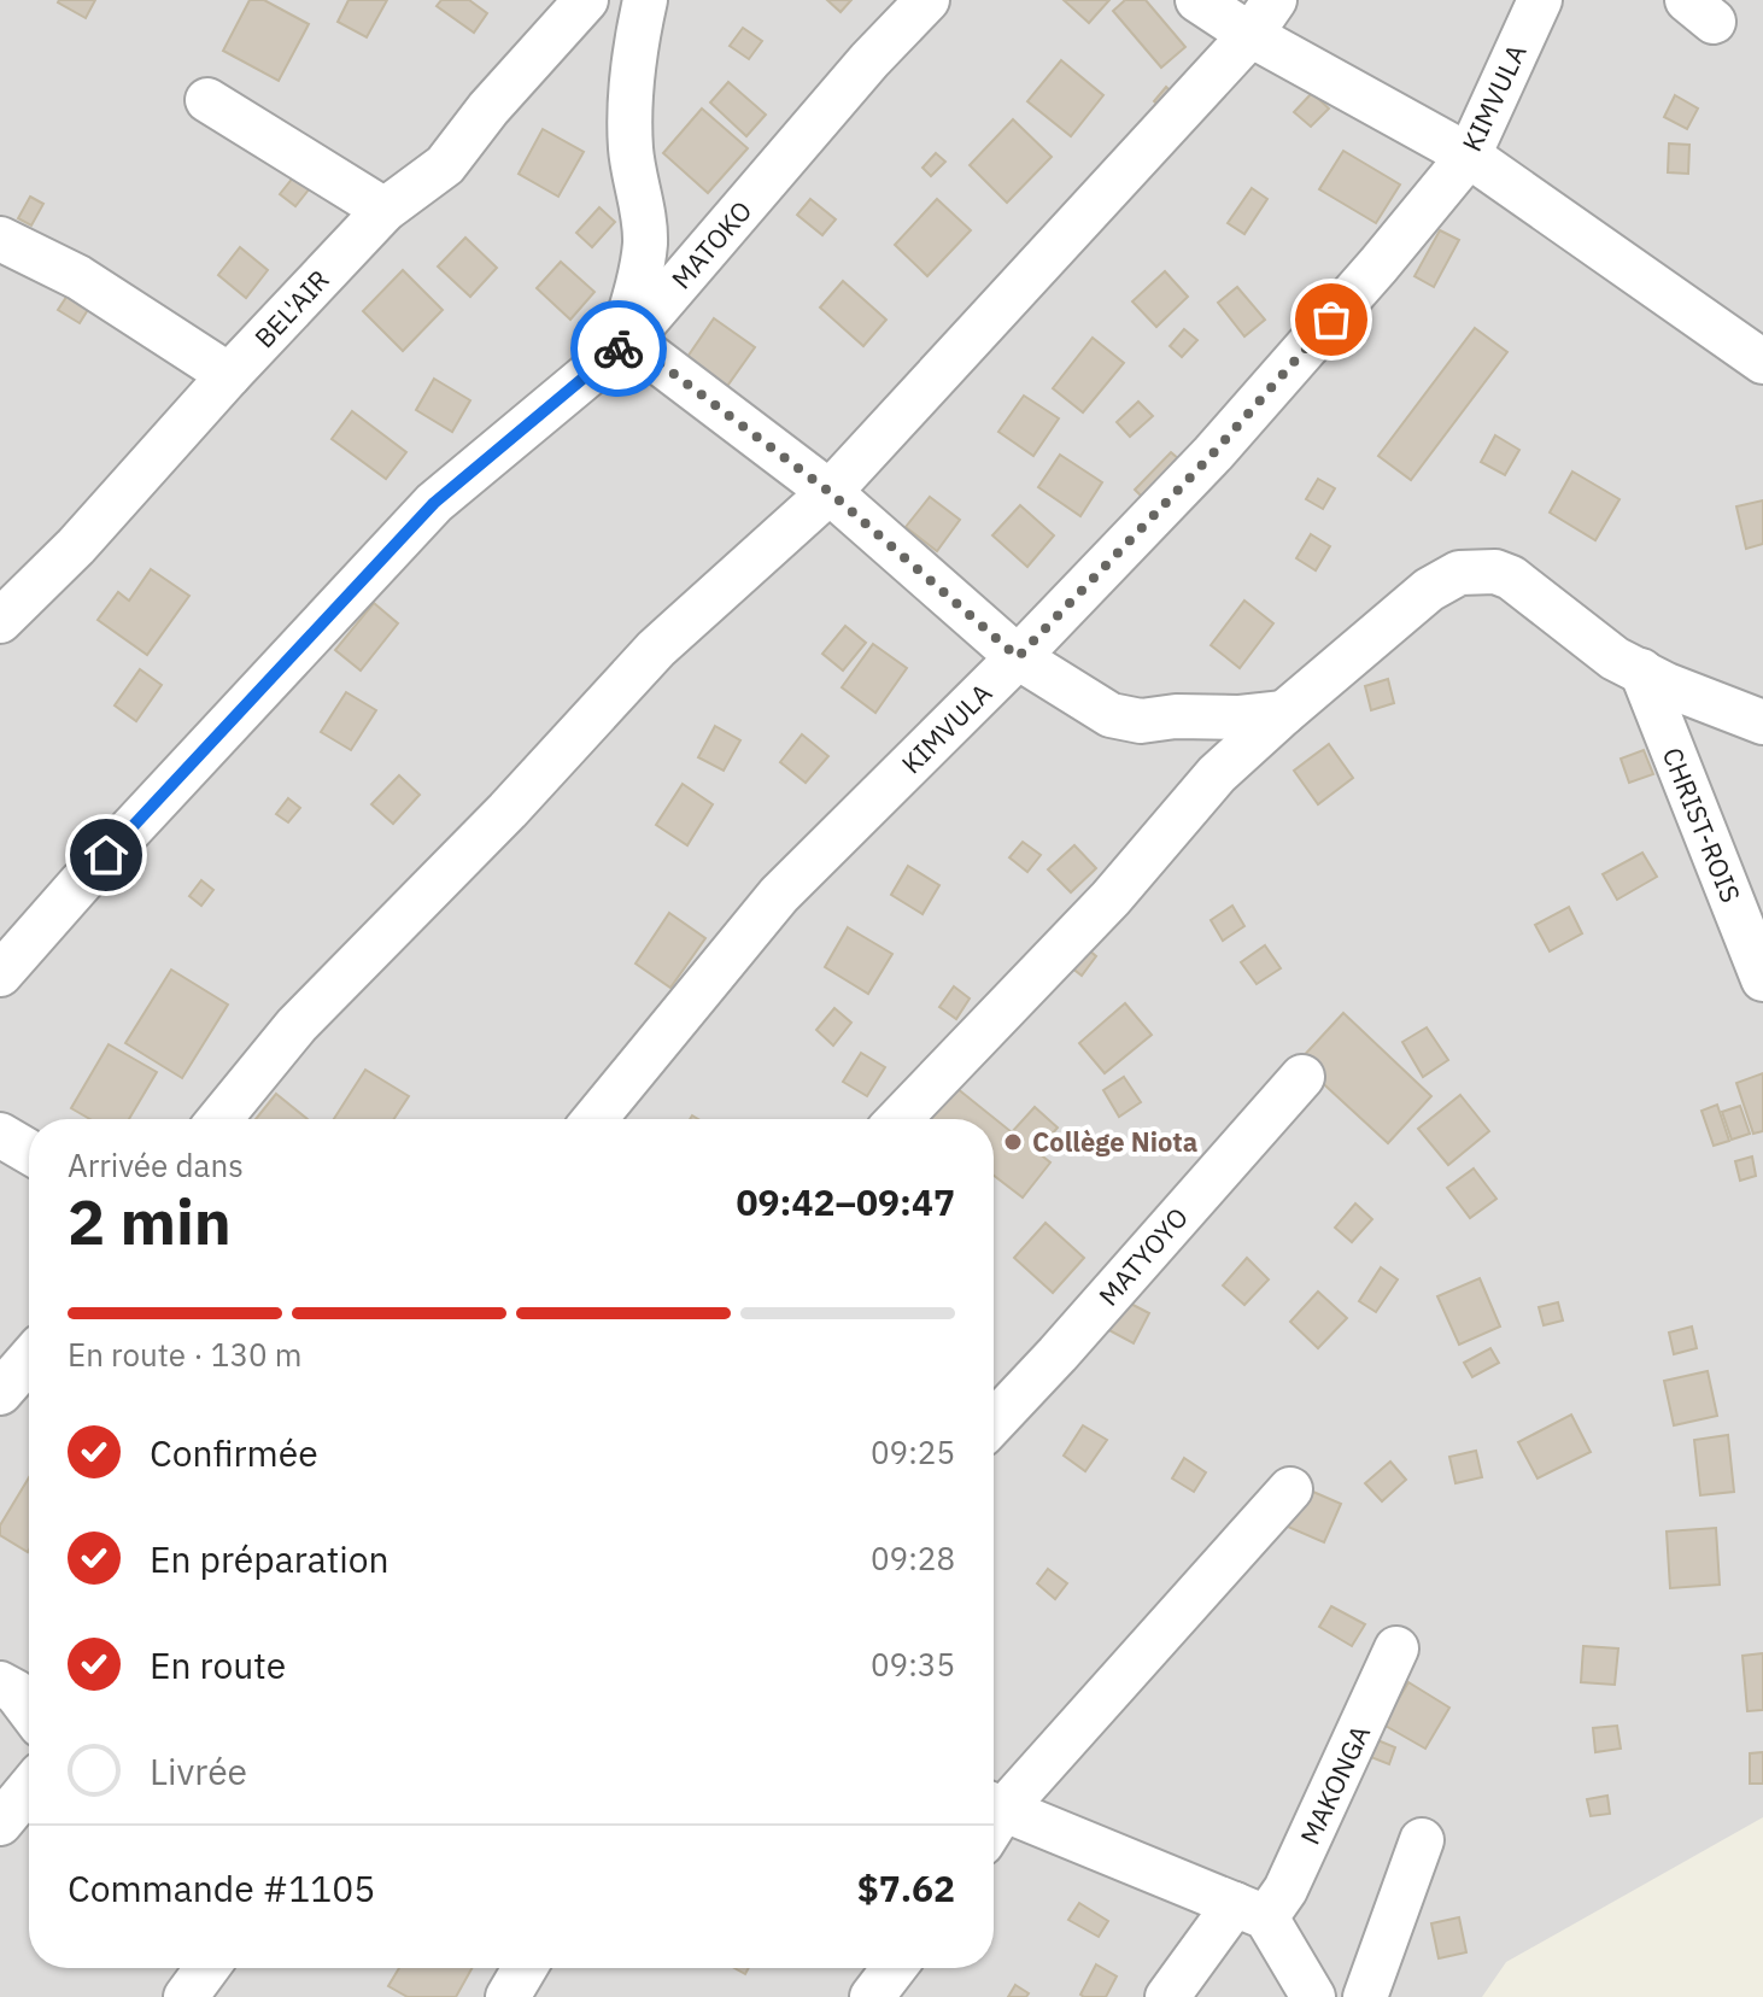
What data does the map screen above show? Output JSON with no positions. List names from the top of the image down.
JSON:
{
  "streets": {
    "street": [
      "KIMVULA",
      "MATOKO",
      "BEL'AIR",
      "CHRIST-ROIS",
      "MATYOYO",
      "MAKONGA"
    ]
  },
  "places": ["Collège Niota"],
  "page": {
    "heading": ["2 min", "Arrivée dans", "09:42–09:47"],
    "panel": ["Commande #1105", "$7.62"],
    "bar": "En route · 130 m",
    "list": [
      ["Confirmée", "09:25"],
      ["En préparation", "09:28"],
      ["En route", "09:35"],
      "Livrée"
    ]
  }
}
